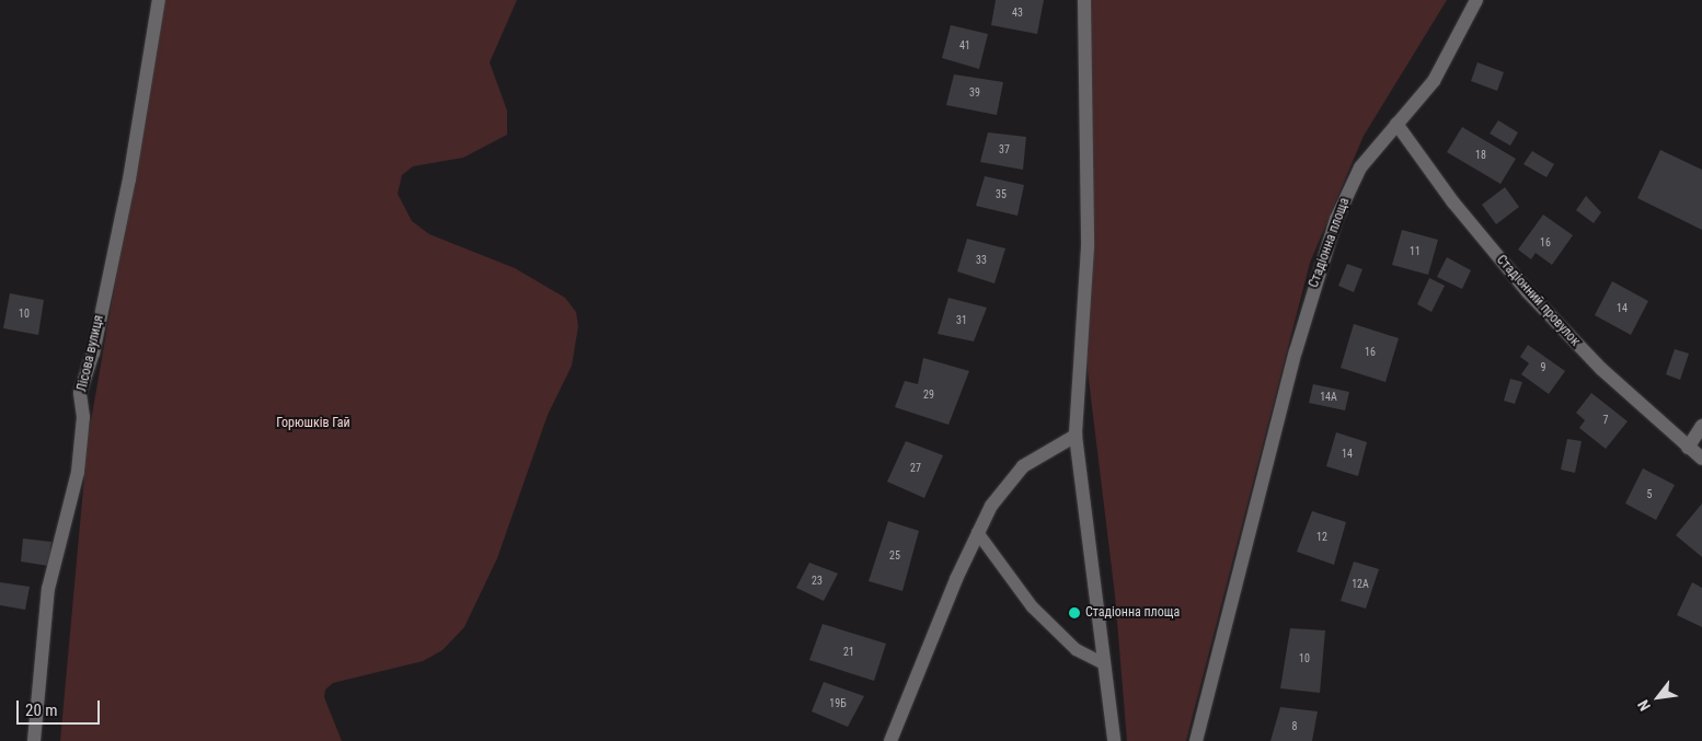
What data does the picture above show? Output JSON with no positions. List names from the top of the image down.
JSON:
{
  "streets": {
    "street": ["Стадіонна площа", "Стадіонний провулок", "Лісова вулиця"]
  },
  "crossings": [
    ["Стадіонна площа", "Стадіонний провулок"]
  ],
  "parks": ["Горюшків Гай"],
  "places": ["Стадіонна площа"],
  "house_numbers": [
    "43",
    "41",
    "39",
    "37",
    "18",
    "35",
    "16",
    "11",
    "33",
    "14",
    "10",
    "31",
    "16",
    "9",
    "29",
    "14А",
    "7",
    "14",
    "27",
    "5",
    "12",
    "25",
    "23",
    "12А",
    "21",
    "10",
    "19Б",
    "8"
  ],
  "scale_bar": "20 m",
  "north": "bottom left"
}
